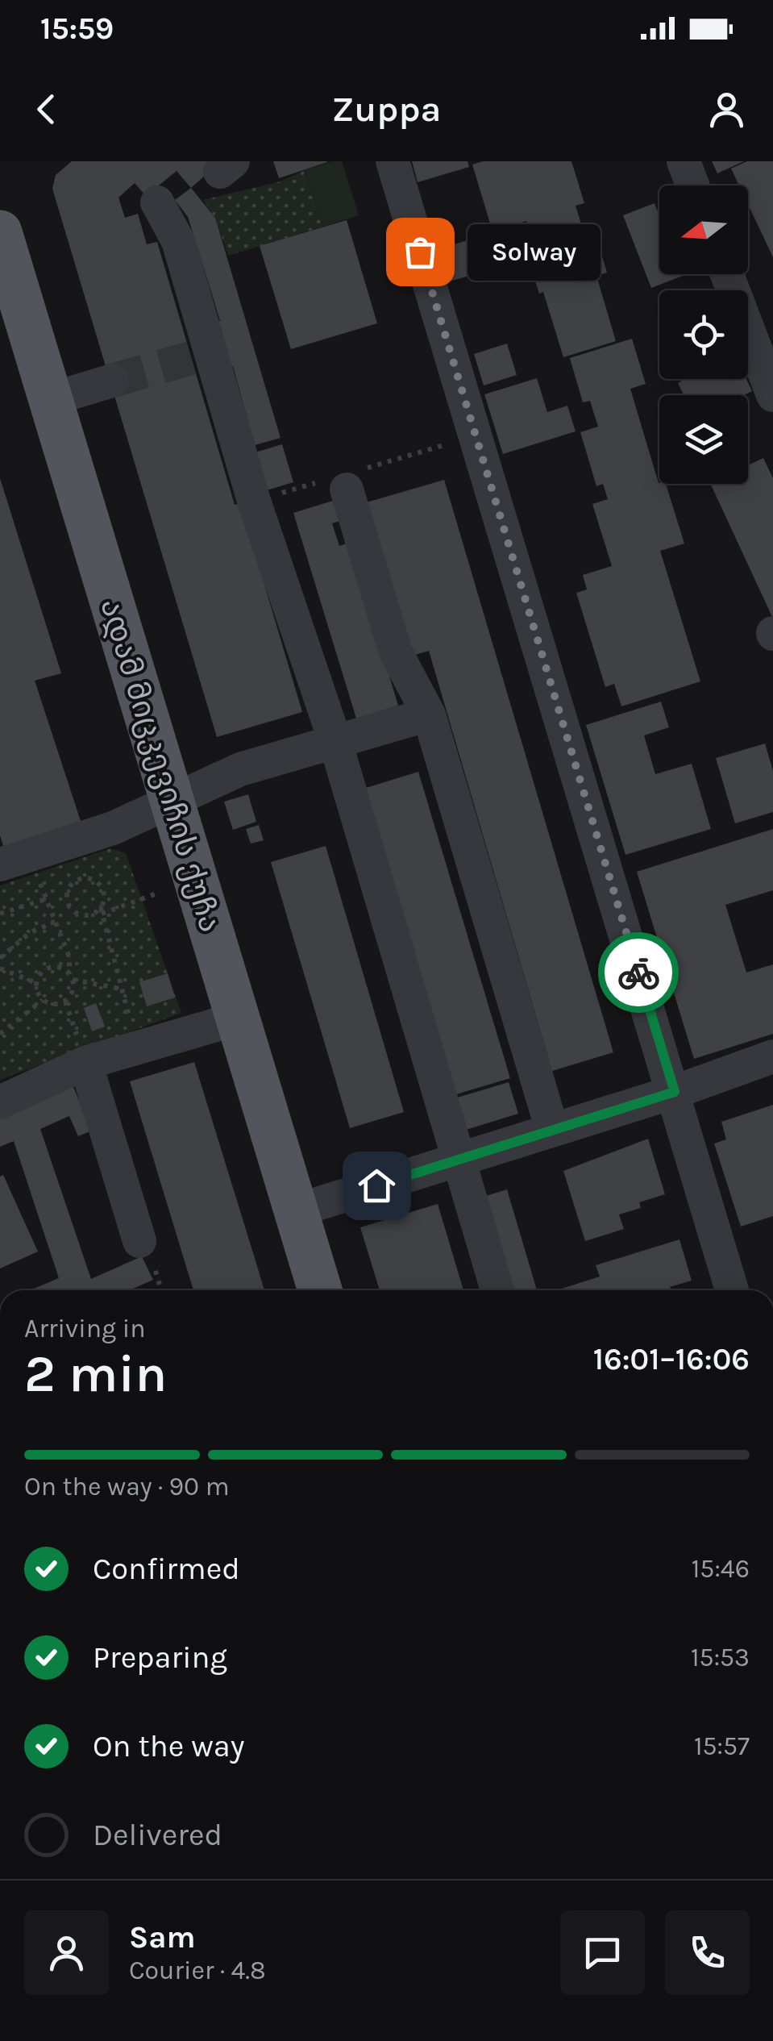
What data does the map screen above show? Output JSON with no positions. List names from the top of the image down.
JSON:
{
  "streets": {
    "main road": ["ადამ მიცკევიჩის ქუჩა"]
  },
  "places": ["Solway"],
  "north": "left",
  "page": {
    "status": "15:59",
    "header": "Zuppa",
    "bubble": "Solway",
    "heading": ["2 min", "Arriving in", "16:01–16:06"],
    "panel": ["Sam", "Courier · 4.8"],
    "bar": "On the way · 90 m",
    "list": [
      ["Confirmed", "15:46"],
      ["Preparing", "15:53"],
      ["On the way", "15:57"],
      "Delivered"
    ]
  }
}
